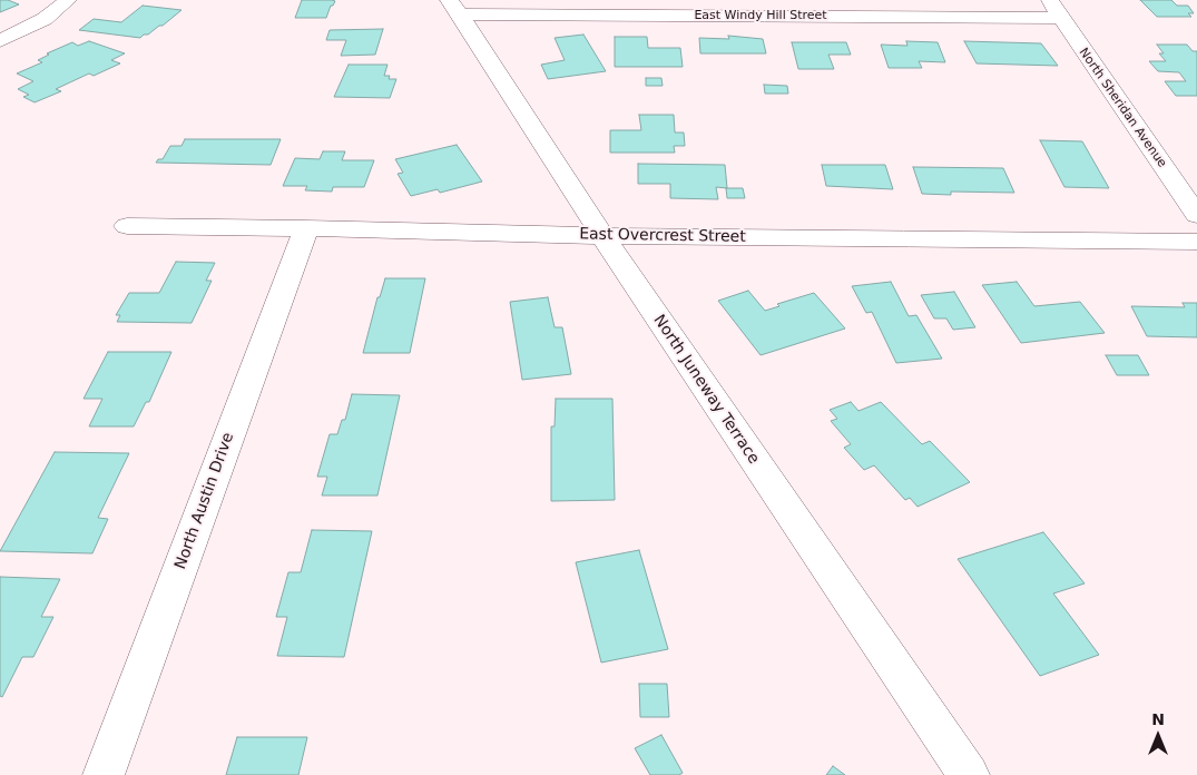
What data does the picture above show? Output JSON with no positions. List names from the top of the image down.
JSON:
{
  "streets": {
    "street": [
      "East Windy Hill Street",
      "North Sheridan Avenue",
      "East Overcrest Street",
      "North Juneway Terrace",
      "North Austin Drive"
    ]
  },
  "crossings": [
    ["East Windy Hill Street", "North Sheridan Avenue"],
    ["East Windy Hill Street", "North Juneway Terrace"],
    ["East Overcrest Street", "North Juneway Terrace"],
    ["East Overcrest Street", "North Austin Drive"]
  ],
  "north": "top"
}
